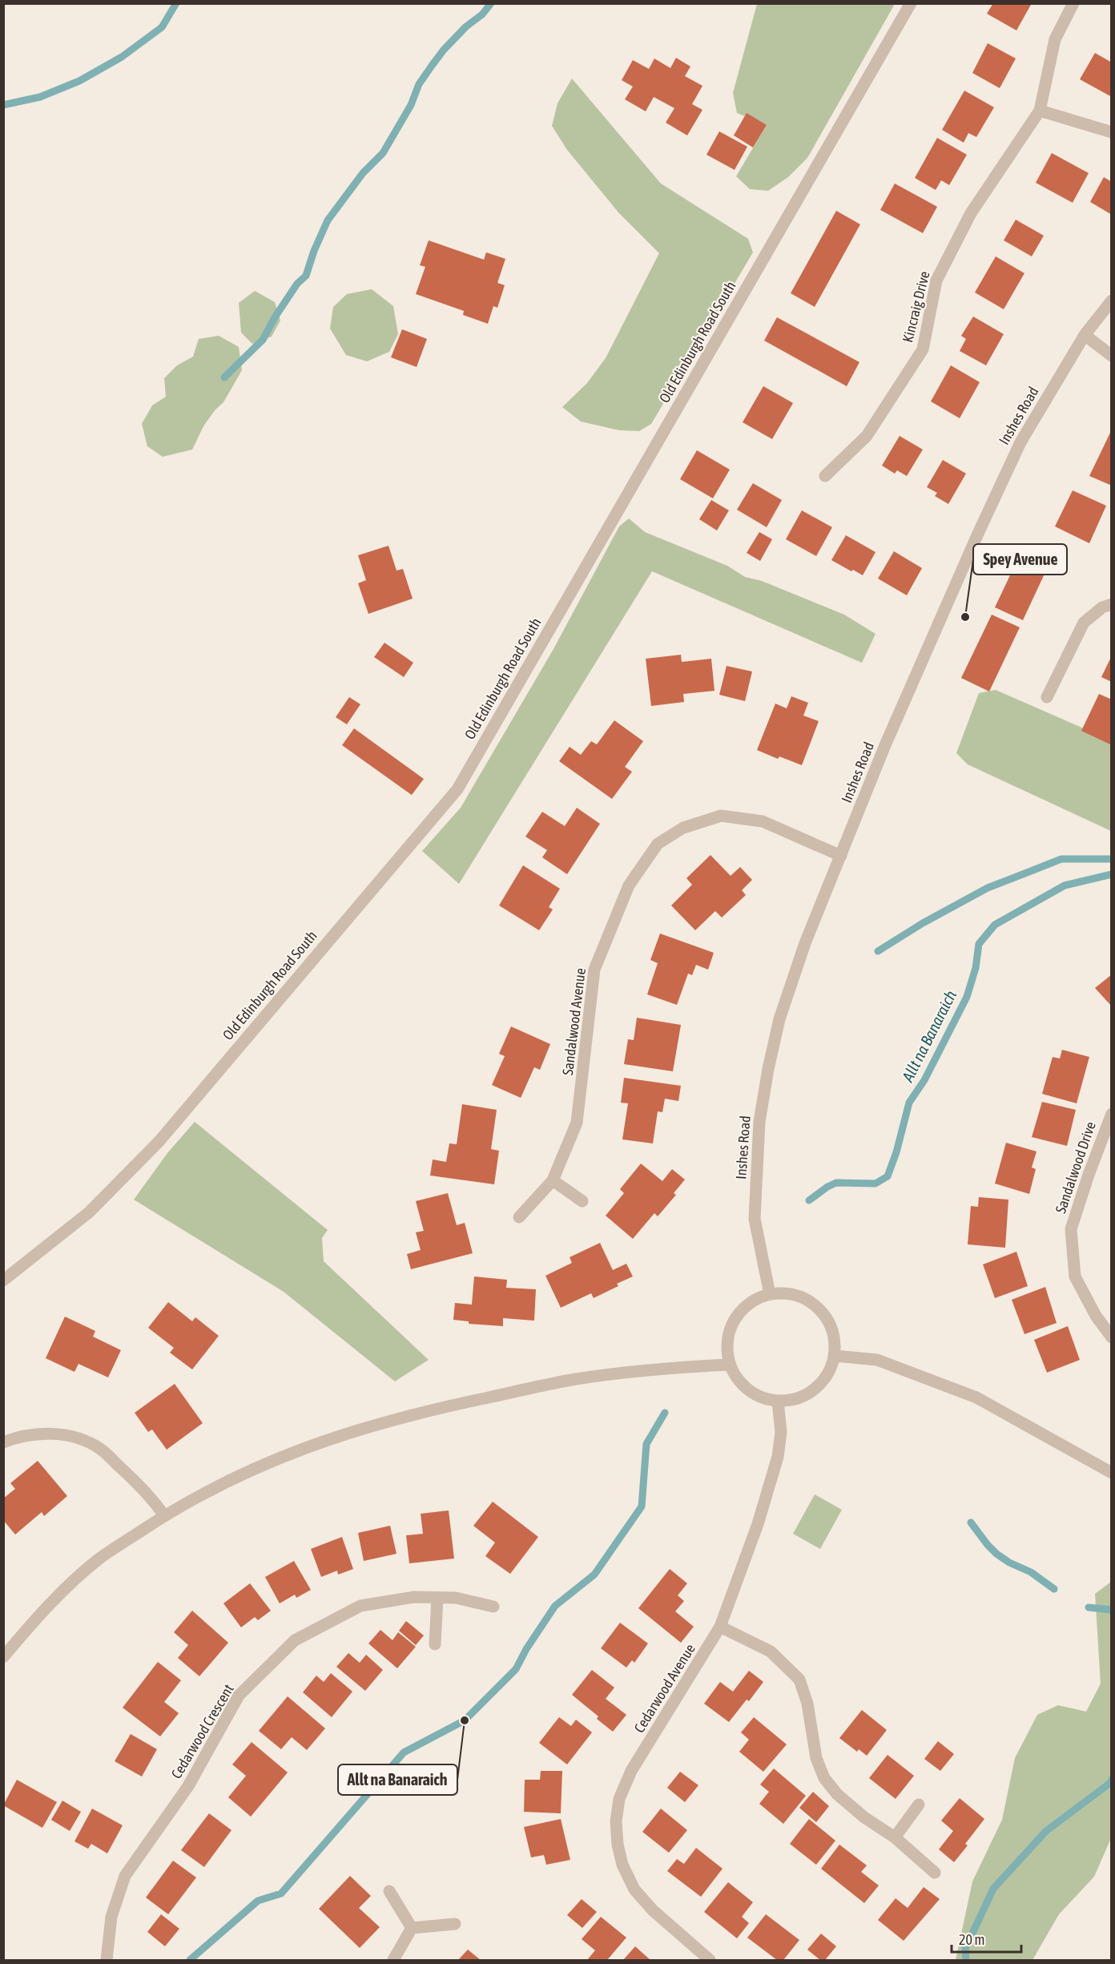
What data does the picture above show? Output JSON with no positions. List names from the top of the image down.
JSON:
{
  "streets": {
    "street": [
      "Kincraig Drive",
      "Old Edinburgh Road South",
      "Inshes Road",
      "Sandalwood Avenue",
      "Sandalwood Drive",
      "Cedarwood Avenue",
      "Cedarwood Crescent"
    ]
  },
  "crossings": [
    ["Inshes Road", "Sandalwood Avenue"],
    ["Inshes Road", "Cedarwood Avenue"]
  ],
  "water": ["Allt na Banaraich"],
  "places": ["Spey Avenue", "Allt na Banaraich"],
  "scale_bar": "20 m"
}
